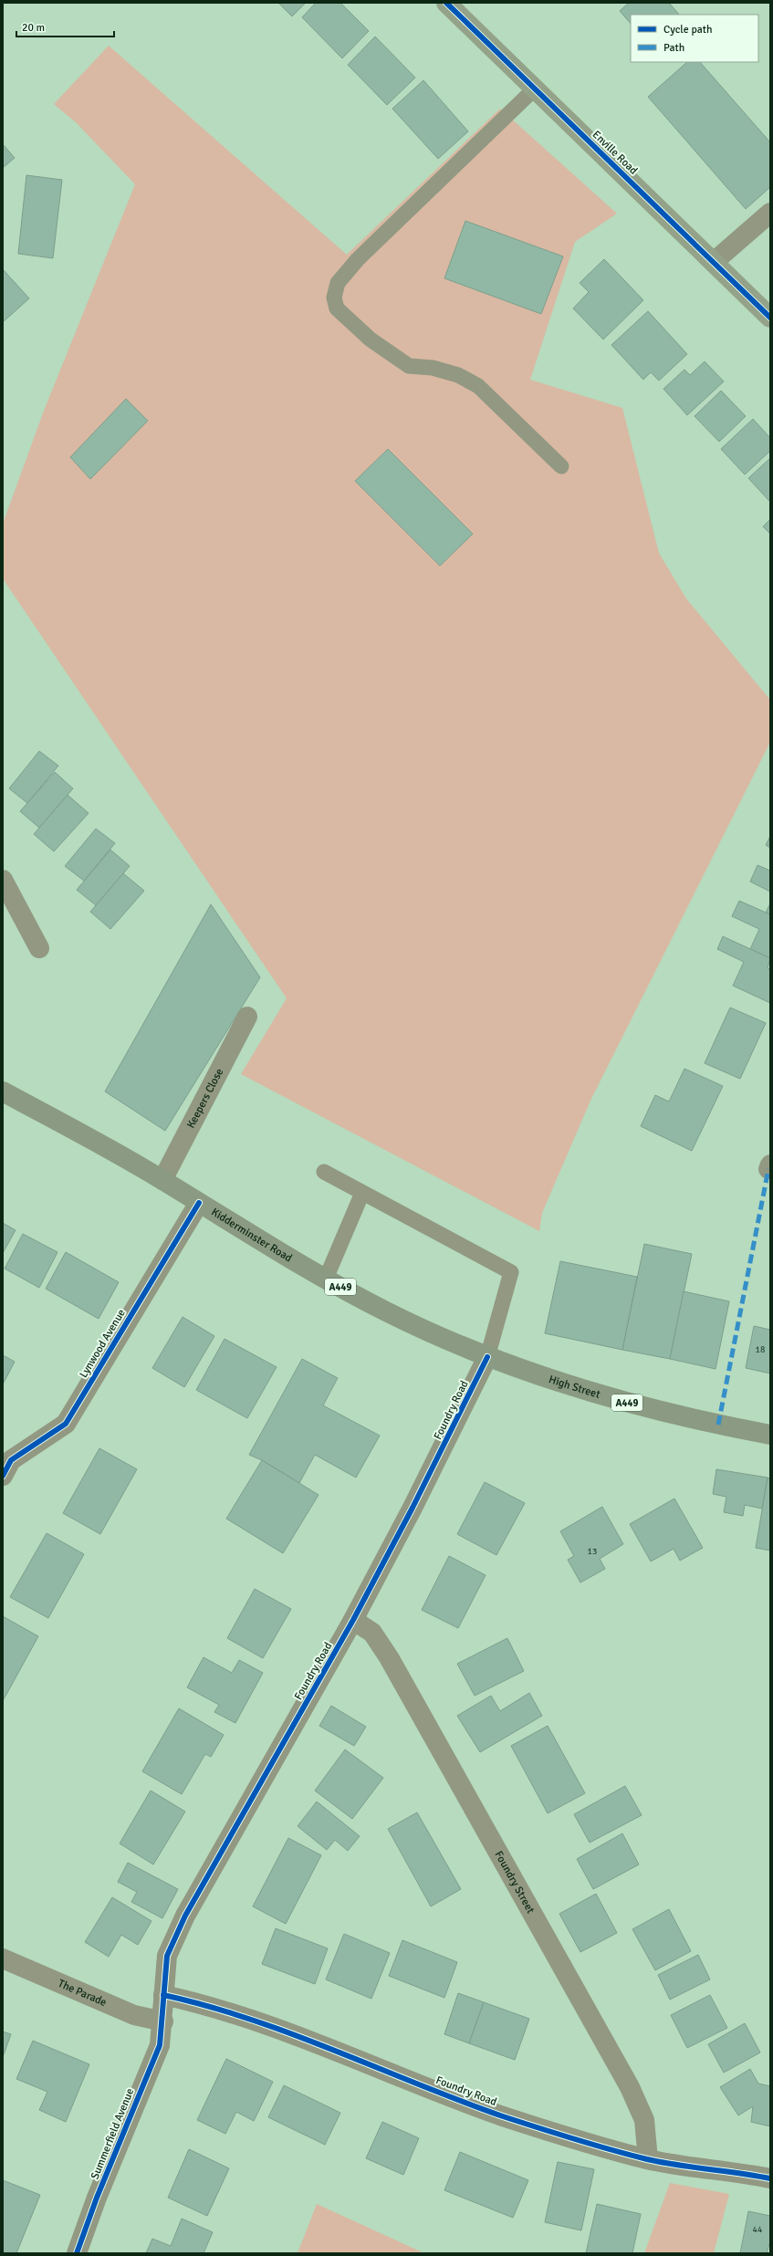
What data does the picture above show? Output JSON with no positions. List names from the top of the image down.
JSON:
{
  "streets": {
    "highway": ["Kidderminster Road", "A449", "High Street"],
    "street": [
      "Enville Road",
      "Keepers Close",
      "Lynwood Avenue",
      "Foundry Road",
      "Foundry Street",
      "The Parade",
      "Summerfield Avenue"
    ]
  },
  "crossings": [
    ["Keepers Close", "Kidderminster Road"],
    ["Kidderminster Road", "Lynwood Avenue"],
    ["Kidderminster Road", "High Street"],
    ["Kidderminster Road", "Foundry Road"],
    ["High Street", "Foundry Road"],
    ["Foundry Road", "Foundry Street"],
    ["Foundry Road", "The Parade"],
    ["Foundry Road", "Summerfield Avenue"],
    ["The Parade", "Summerfield Avenue"]
  ],
  "house_numbers": ["18", "13", "44"],
  "legend": ["Cycle path", "Path"],
  "scale_bar": "20 m"
}
